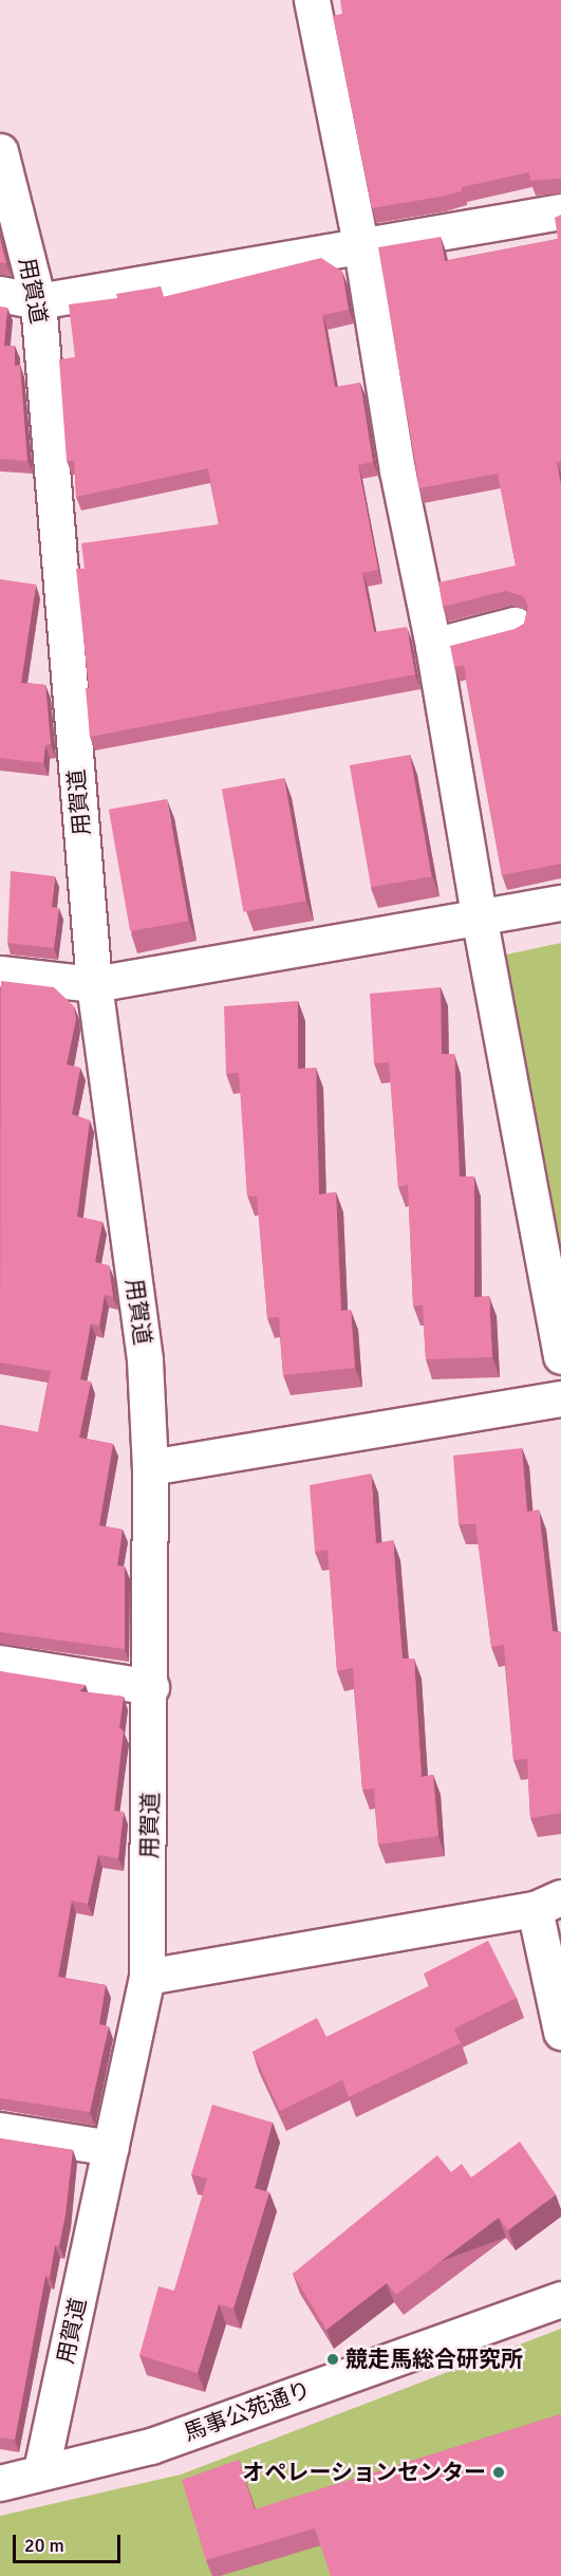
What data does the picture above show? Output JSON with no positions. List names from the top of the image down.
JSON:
{
  "streets": {
    "street": ["用賀道", "馬事公苑通り"]
  },
  "crossings": [
    ["用賀道", "馬事公苑通り"]
  ],
  "places": ["競走馬総合研究所", "オペレーションセンター"],
  "scale_bar": "20 m"
}
